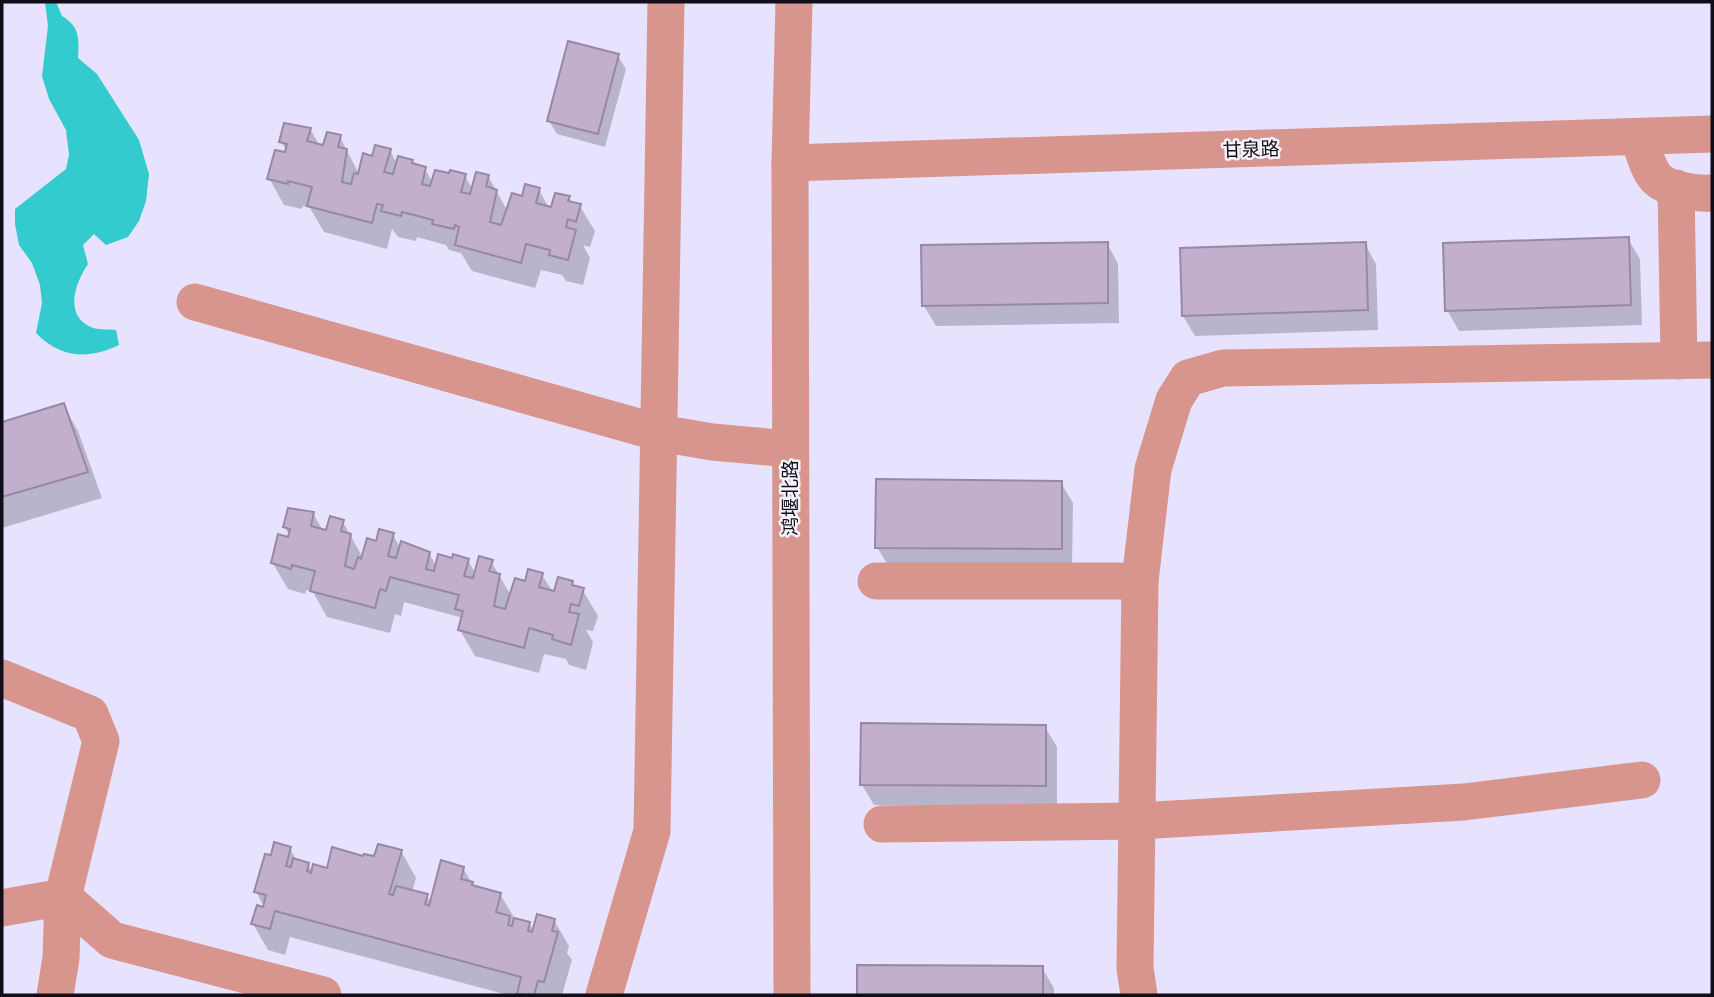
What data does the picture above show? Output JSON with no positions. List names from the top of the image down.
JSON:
{
  "streets": {
    "street": ["甘泉路", "鸿堰北路"]
  },
  "crossings": [
    ["甘泉路", "鸿堰北路"]
  ]
}
